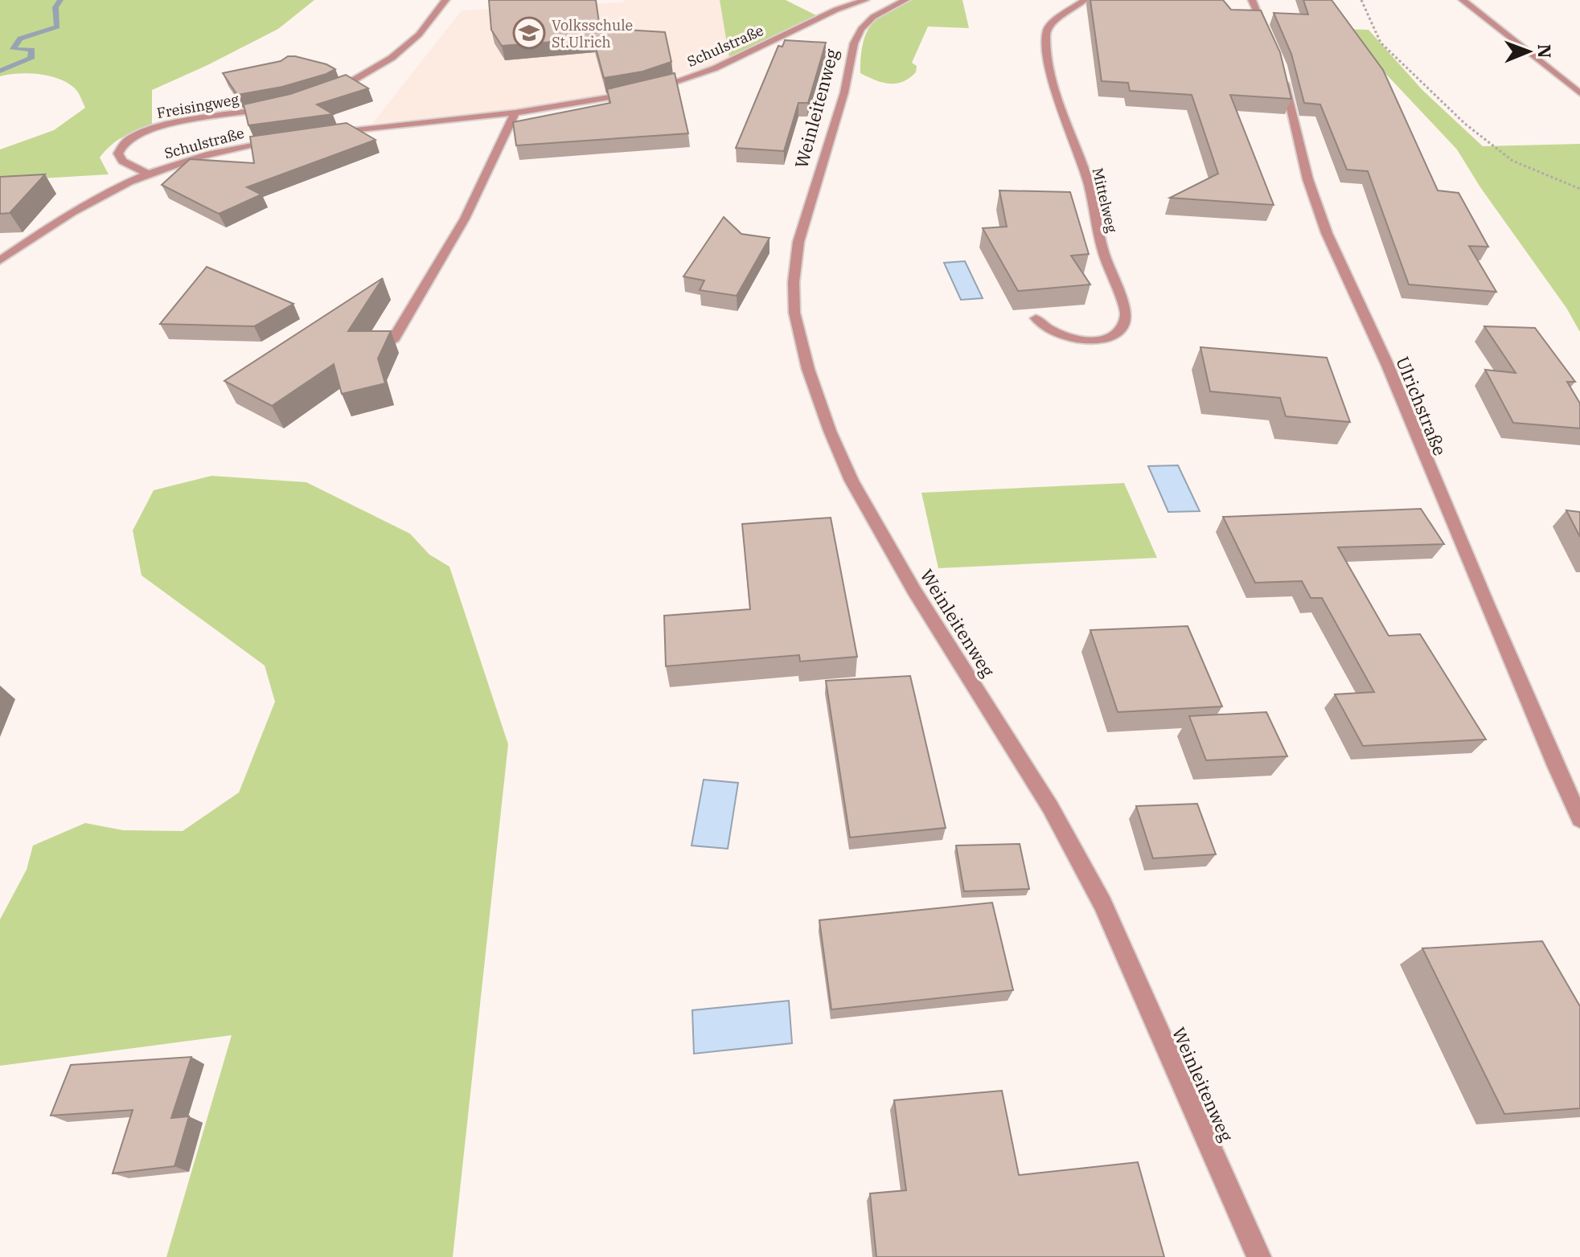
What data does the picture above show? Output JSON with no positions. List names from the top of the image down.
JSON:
{
  "streets": {
    "street": [
      "Schulstraße",
      "Freisingweg",
      "Weinleitenweg",
      "Mittelweg",
      "Ulrichstraße"
    ]
  },
  "crossings": [
    ["Schulstraße", "Freisingweg"]
  ],
  "places": {
    "school or university": ["Volksschule St.Ulrich"]
  },
  "north": "right"
}
